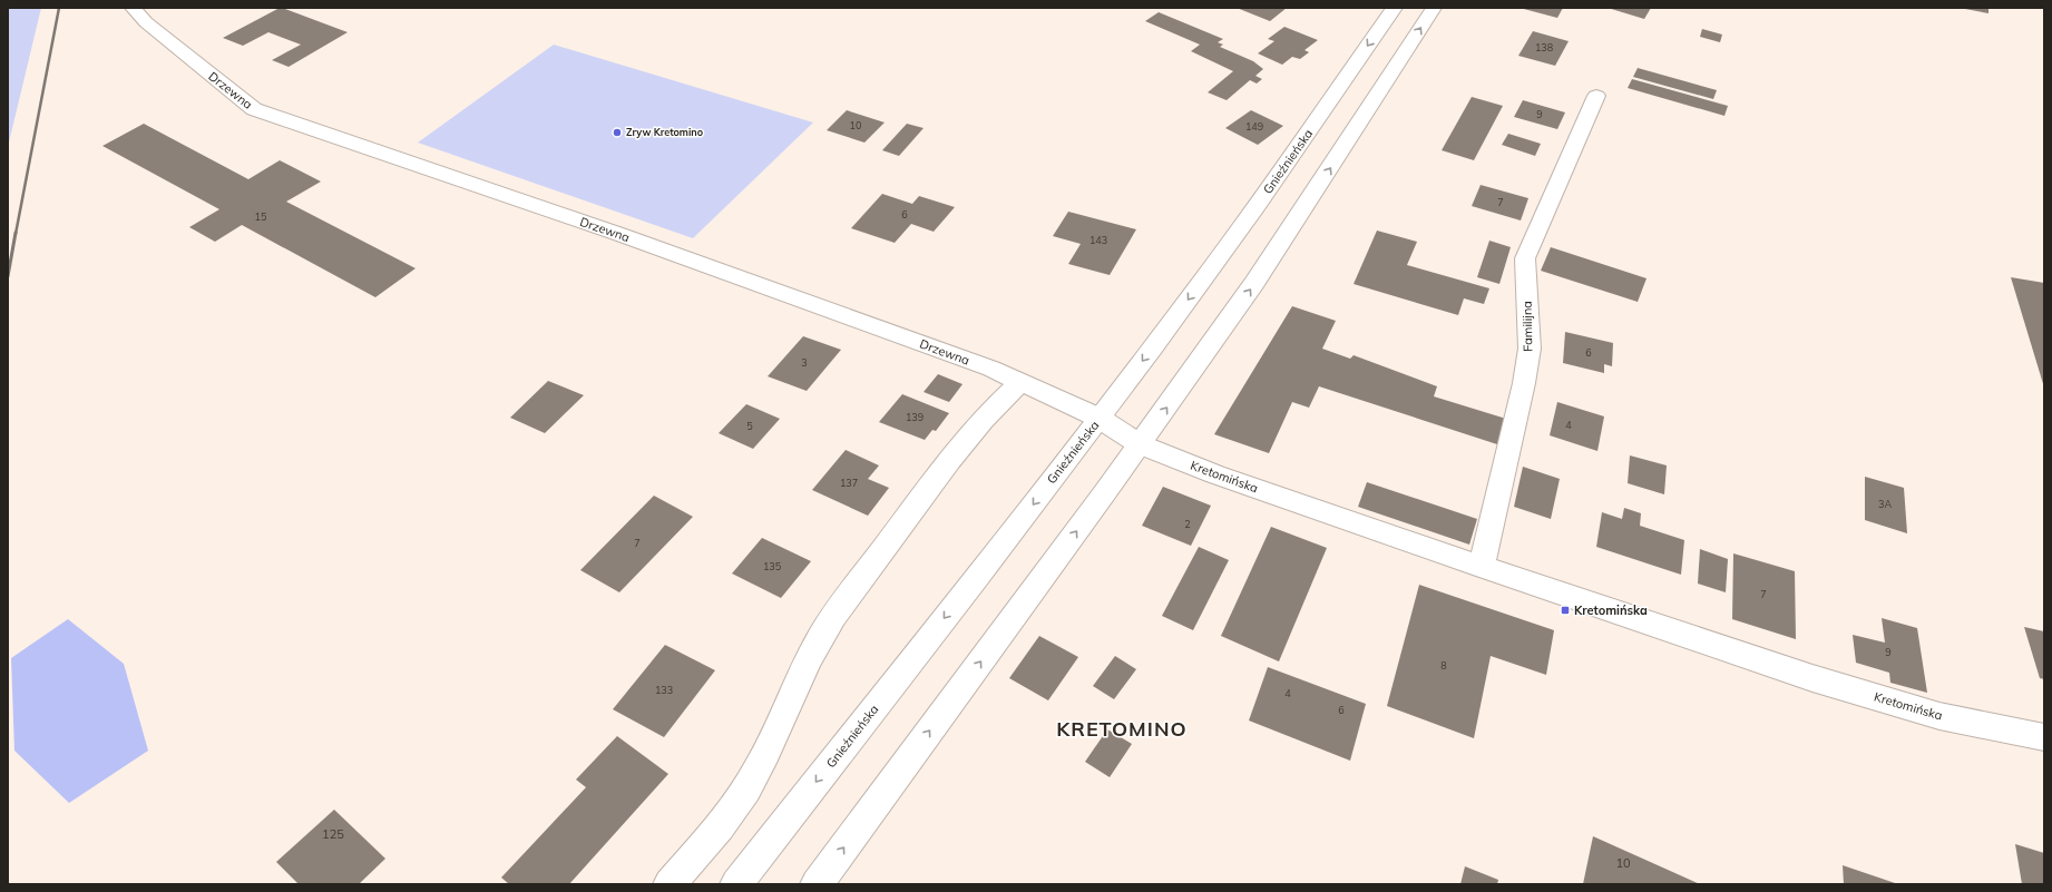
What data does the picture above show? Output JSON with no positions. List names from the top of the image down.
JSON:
{
  "streets": {
    "street": [
      "Drzewna",
      "Gnieźnieńska",
      "Familijna",
      "Kretomińska"
    ]
  },
  "crossings": [
    ["Drzewna", "Gnieźnieńska"],
    ["Drzewna", "Kretomińska"],
    ["Gnieźnieńska", "Kretomińska"],
    ["Familijna", "Kretomińska"]
  ],
  "districts": ["KRETOMINO"],
  "places": {
    "other": ["Zryw Kretomino"],
    "transit": ["Kretomińska"]
  },
  "house_numbers": [
    "138",
    "9",
    "10",
    "149",
    "7",
    "6",
    "15",
    "143",
    "6",
    "3",
    "139",
    "4",
    "5",
    "137",
    "3A",
    "2",
    "7",
    "135",
    "7",
    "9",
    "8",
    "133",
    "4",
    "6",
    "125",
    "10"
  ]
}
